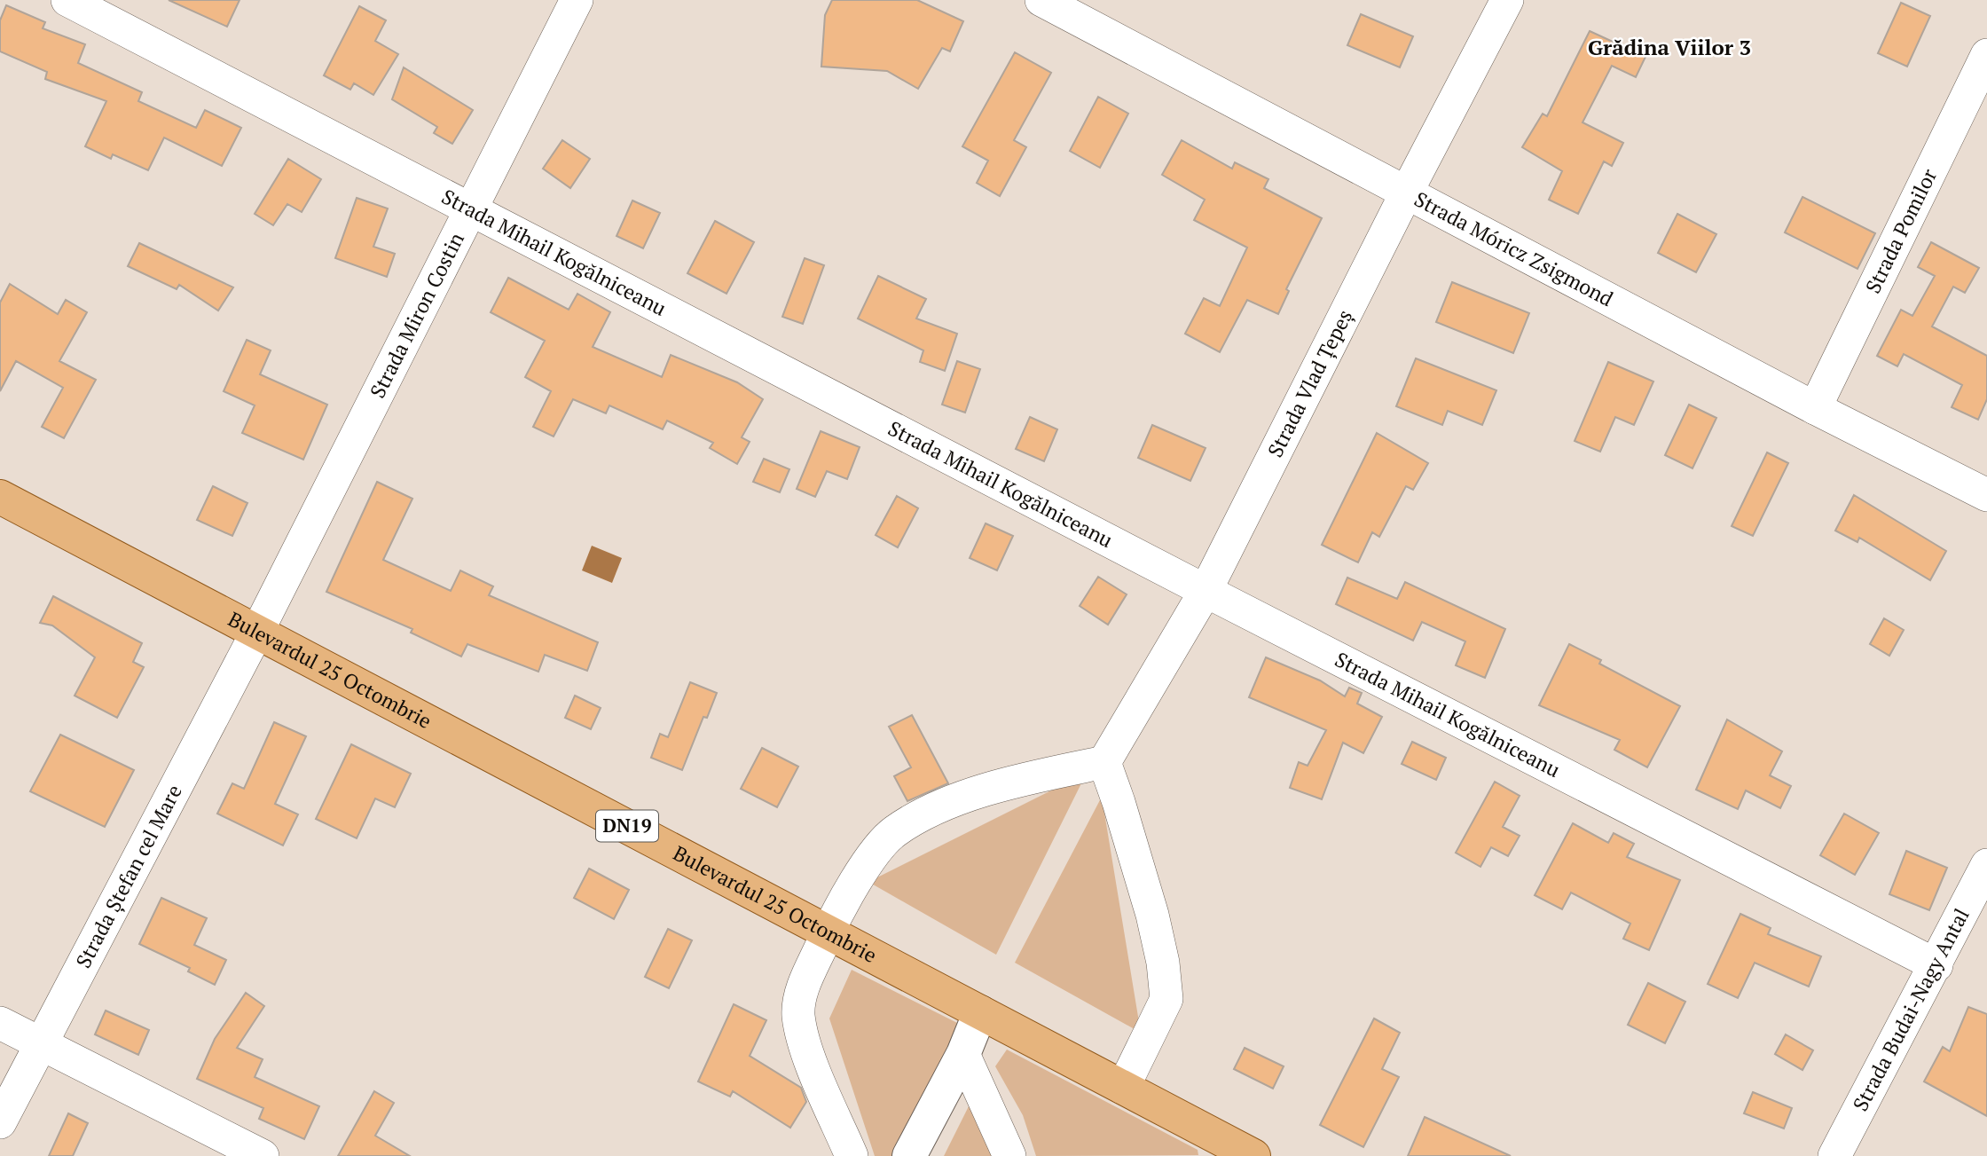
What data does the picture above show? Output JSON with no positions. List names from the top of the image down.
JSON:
{
  "streets": {
    "main road": ["Bulevardul 25 Octombrie", "DN19"],
    "street": [
      "Strada Pomilor",
      "Strada Móricz Zsigmond",
      "Strada Mihail Kogălniceanu",
      "Strada Miron Costin",
      "Strada Vlad Țepeș",
      "Strada Ștefan cel Mare",
      "Strada Budai-Nagy Antal"
    ]
  },
  "crossings": [
    ["Strada Pomilor", "Strada Móricz Zsigmond"],
    ["Strada Móricz Zsigmond", "Strada Vlad Țepeș"],
    ["Strada Mihail Kogălniceanu", "Strada Miron Costin"],
    ["Strada Mihail Kogălniceanu", "Strada Vlad Țepeș"],
    ["Strada Mihail Kogălniceanu", "Strada Budai-Nagy Antal"],
    ["Strada Miron Costin", "Bulevardul 25 Octombrie"],
    ["Strada Miron Costin", "Strada Ștefan cel Mare"],
    ["Bulevardul 25 Octombrie", "Strada Ștefan cel Mare"]
  ],
  "districts": ["Grădina Viilor 3"]
}
